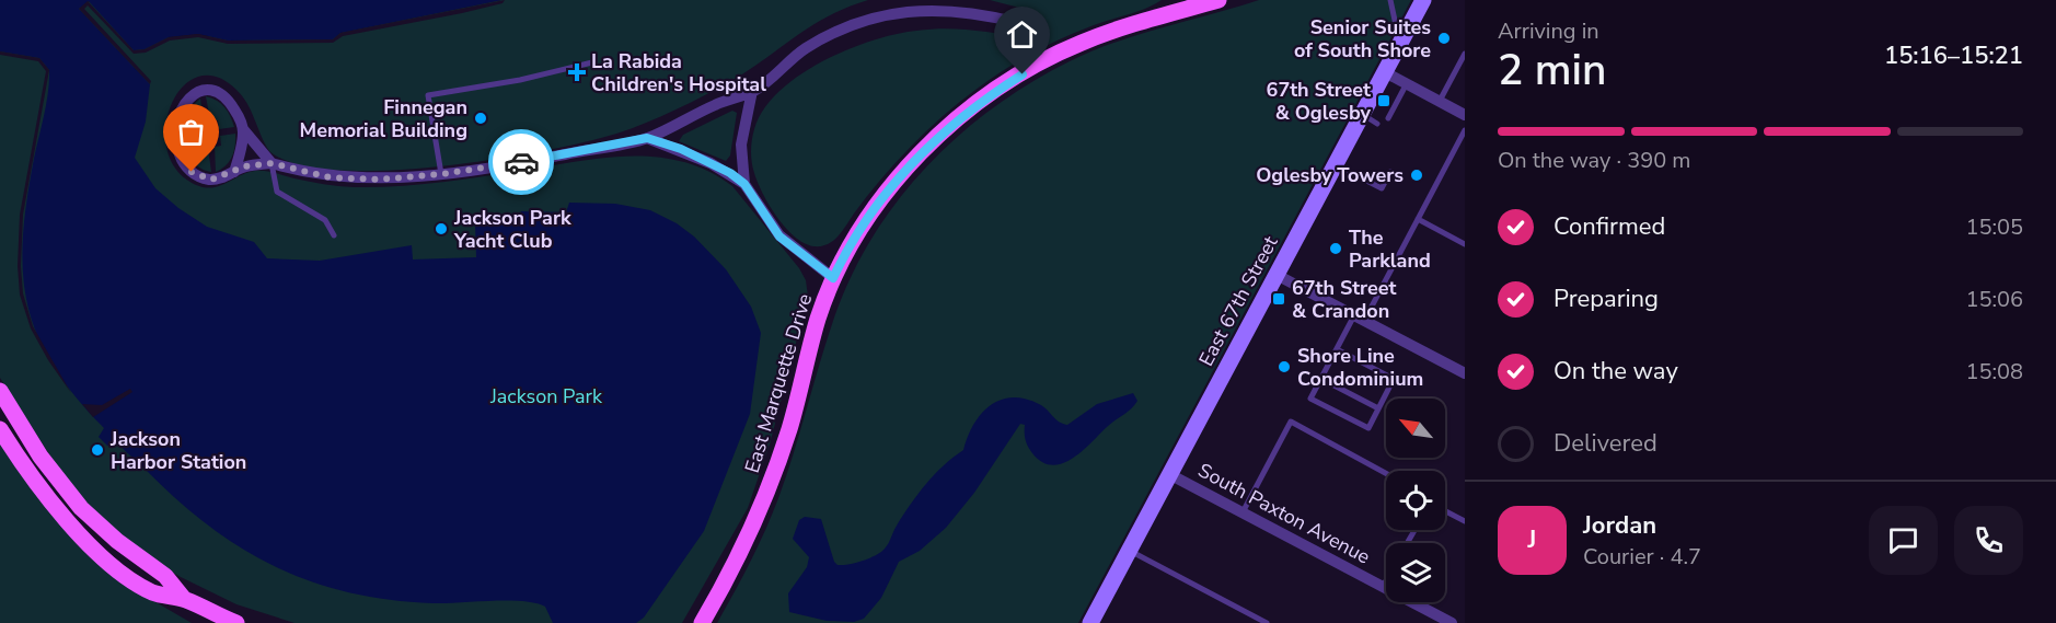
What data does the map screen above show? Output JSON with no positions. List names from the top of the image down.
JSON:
{
  "streets": {
    "main road": ["East Marquette Drive"],
    "street": ["East 67th Street", "South Paxton Avenue"]
  },
  "crossings": [
    ["East 67th Street", "South Paxton Avenue"]
  ],
  "parks": ["Jackson Park"],
  "places": {
    "other": [
      "Senior Suites of South Shore",
      "Finnegan Memorial Building",
      "Oglesby Towers",
      "Jackson Park Yacht Club",
      "The Parkland",
      "Shore Line Condominium",
      "Jackson Harbor Station"
    ],
    "health": ["La Rabida Children's Hospital"],
    "transit": ["67th Street & Oglesby", "67th Street & Crandon"]
  },
  "north": "top left",
  "page": {
    "heading": ["2 min", "Arriving in", "15:16–15:21"],
    "panel": ["Jordan", "Courier · 4.7"],
    "bar": "On the way · 390 m",
    "list": [
      ["Confirmed", "15:05"],
      ["Preparing", "15:06"],
      ["On the way", "15:08"],
      "Delivered"
    ],
    "round": "J"
  }
}
